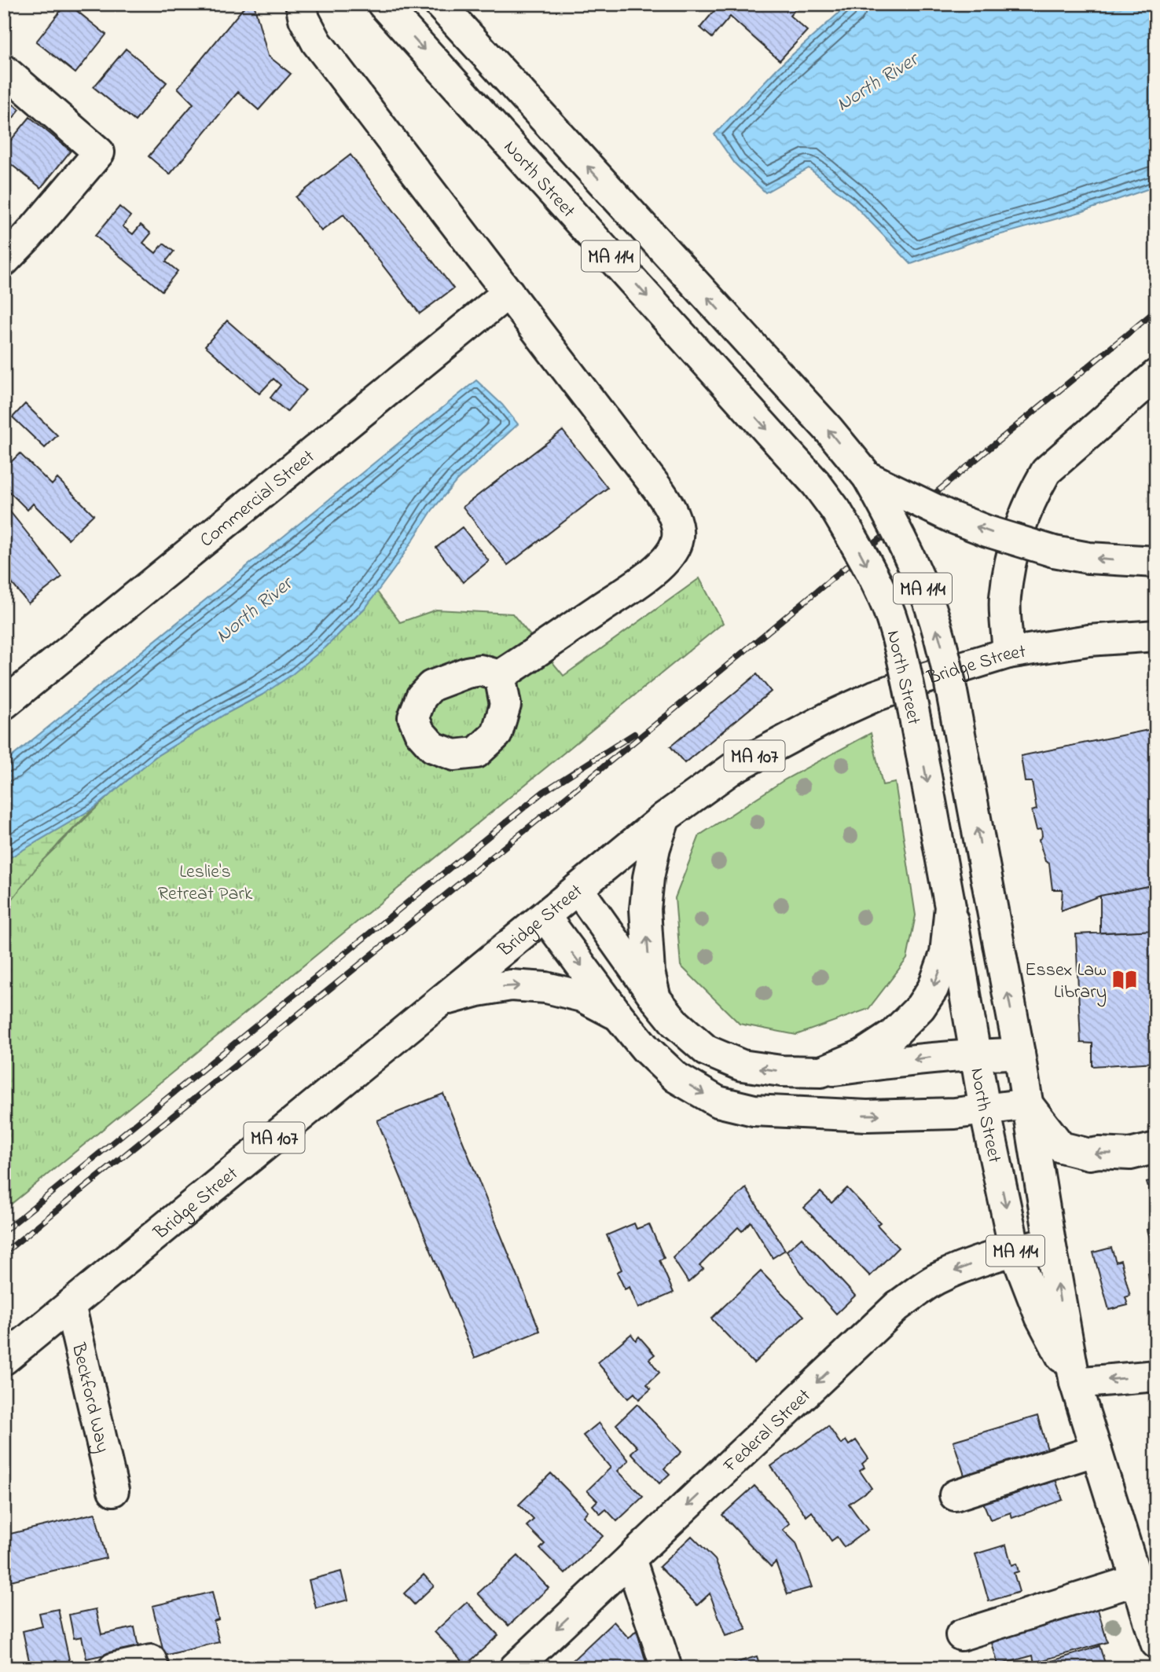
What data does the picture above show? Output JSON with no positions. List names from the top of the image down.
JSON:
{
  "streets": {
    "main road": [
      "North Street",
      "MA 114",
      "Commercial Street",
      "Bridge Street",
      "MA 107",
      "Beckford Way",
      "Federal Street"
    ]
  },
  "crossings": [
    ["North Street", "Federal Street"],
    ["Bridge Street", "Beckford Way"]
  ],
  "water": ["North River"],
  "parks": ["Leslie's Retreat Park"],
  "places": {
    "library": ["Essex Law Library"]
  }
}
